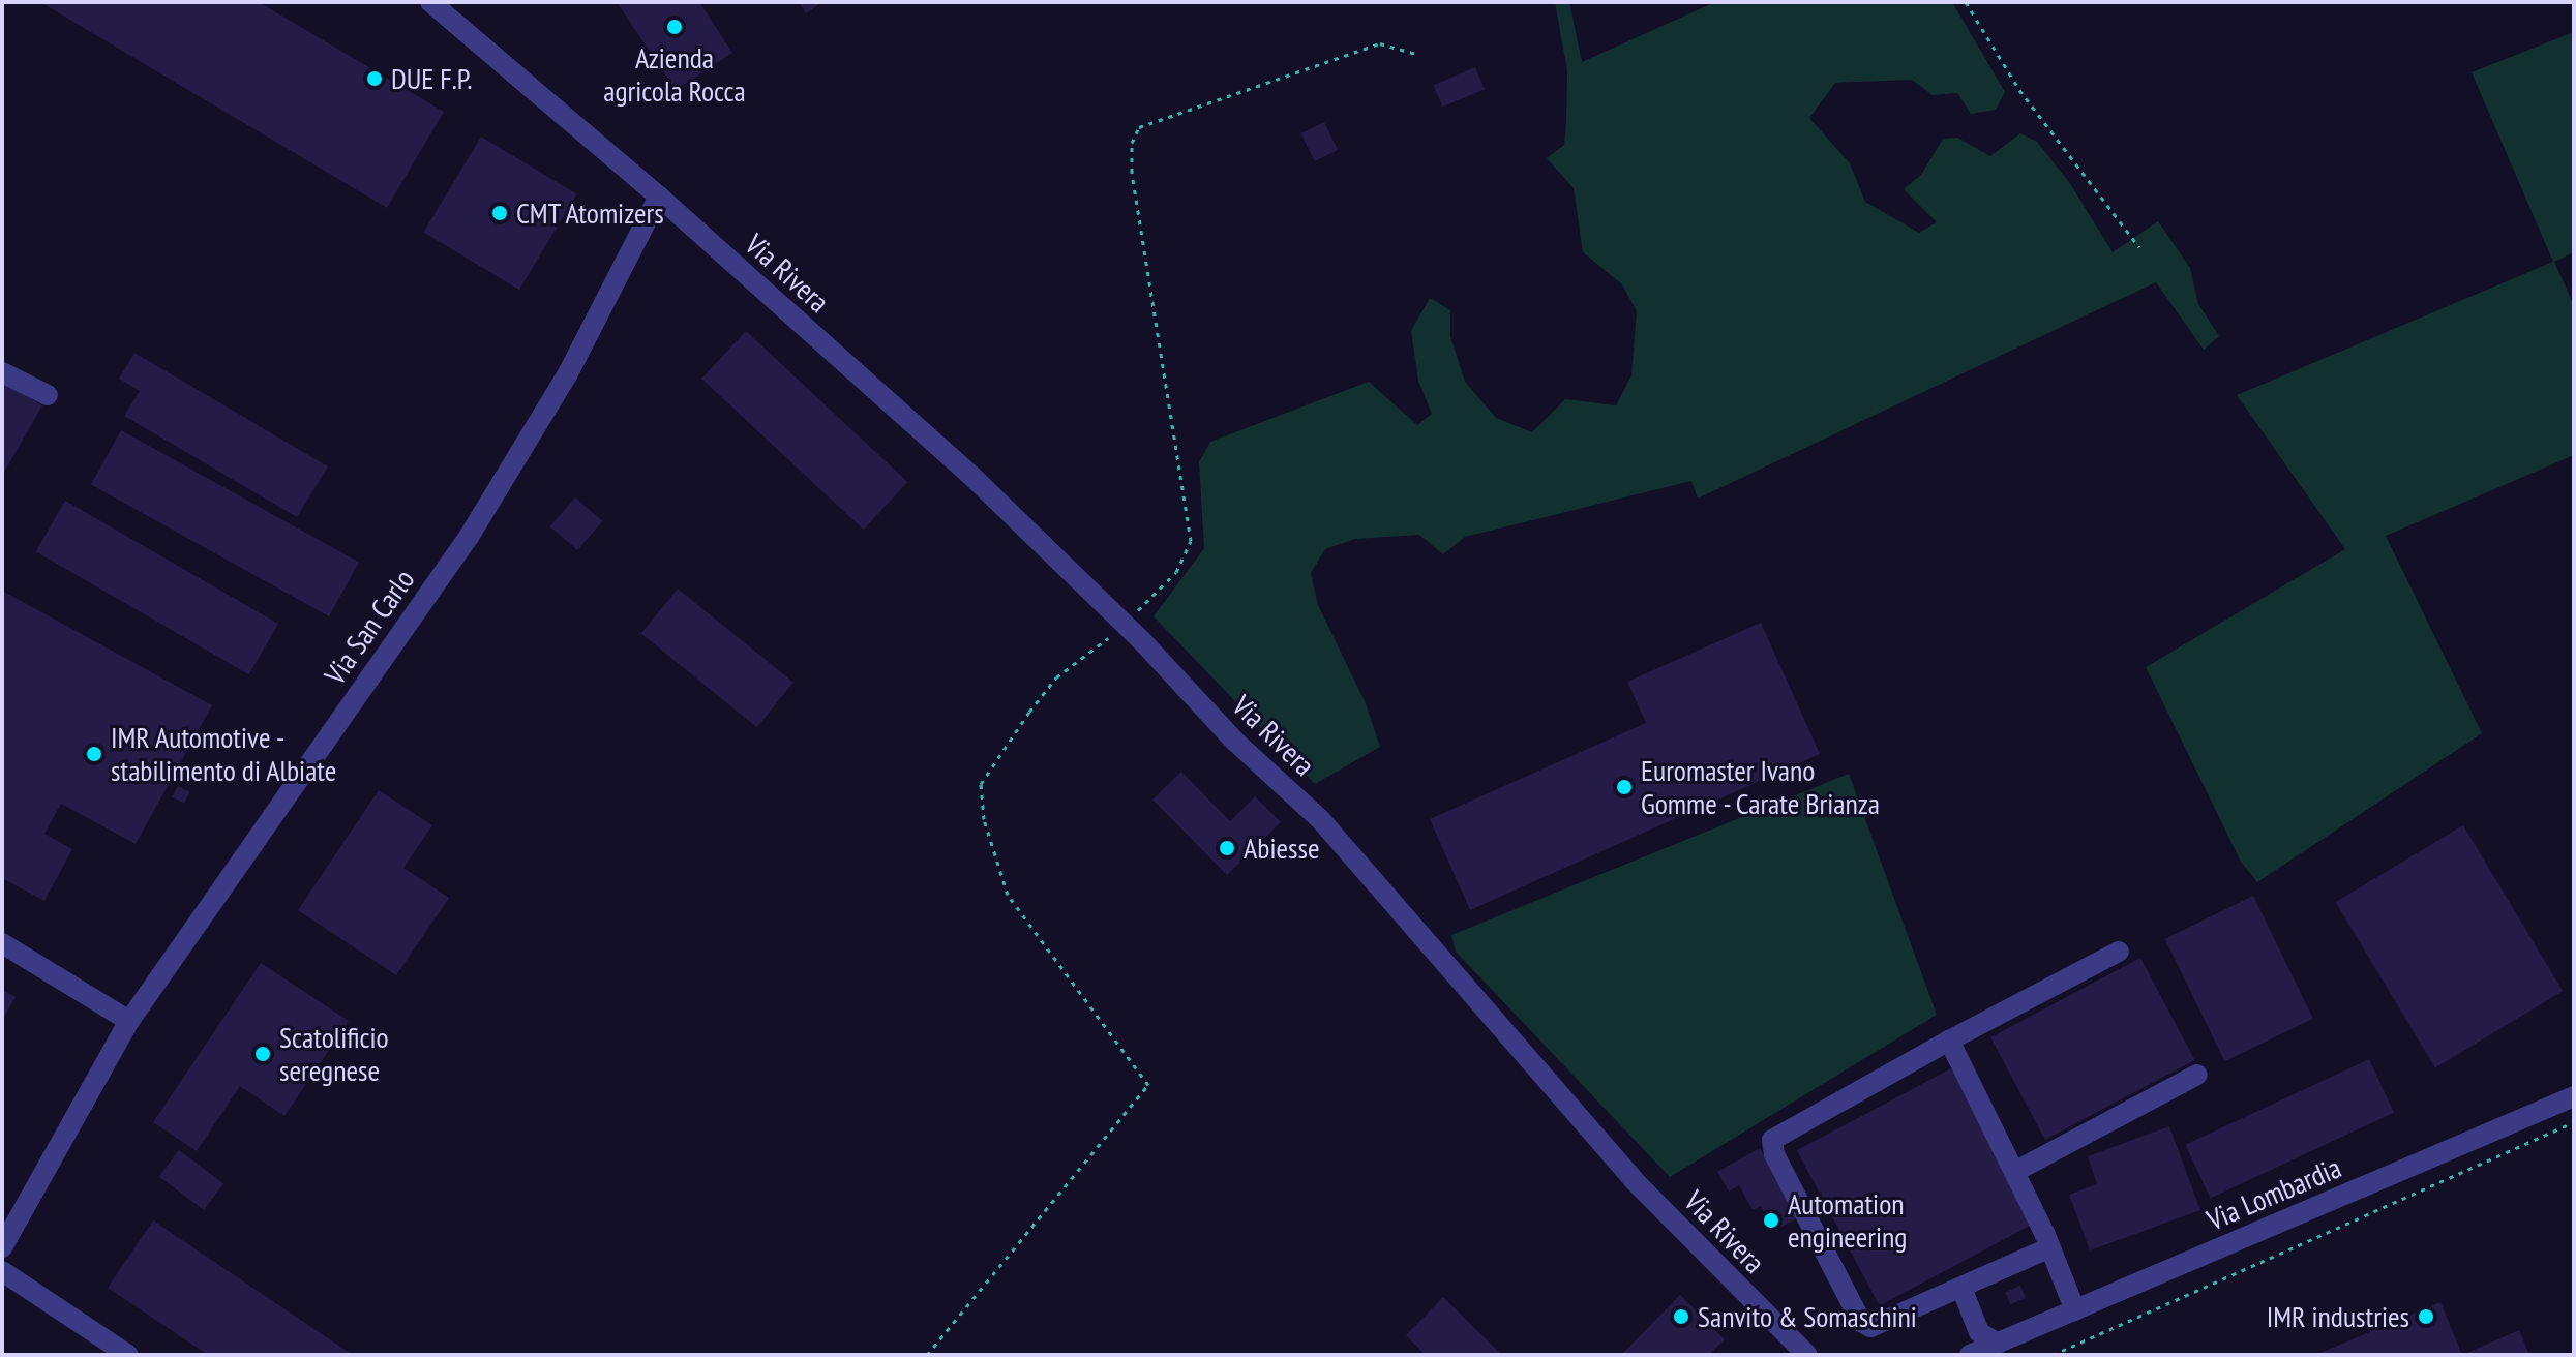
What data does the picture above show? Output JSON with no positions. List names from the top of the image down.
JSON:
{
  "streets": {
    "street": ["Via Rivera", "Via San Carlo", "Via Lombardia"]
  },
  "crossings": [
    ["Via Rivera", "Via San Carlo"]
  ],
  "places": [
    "Azienda agricola Rocca",
    "DUE F.P.",
    "CMT Atomizers",
    "IMR Automotive - stabilimento di Albiate",
    "Euromaster Ivano Gomme - Carate Brianza",
    "Abiesse",
    "Scatolificio seregnese",
    "Automation engineering",
    "Sanvito & Somaschini",
    "IMR industries"
  ]
}
